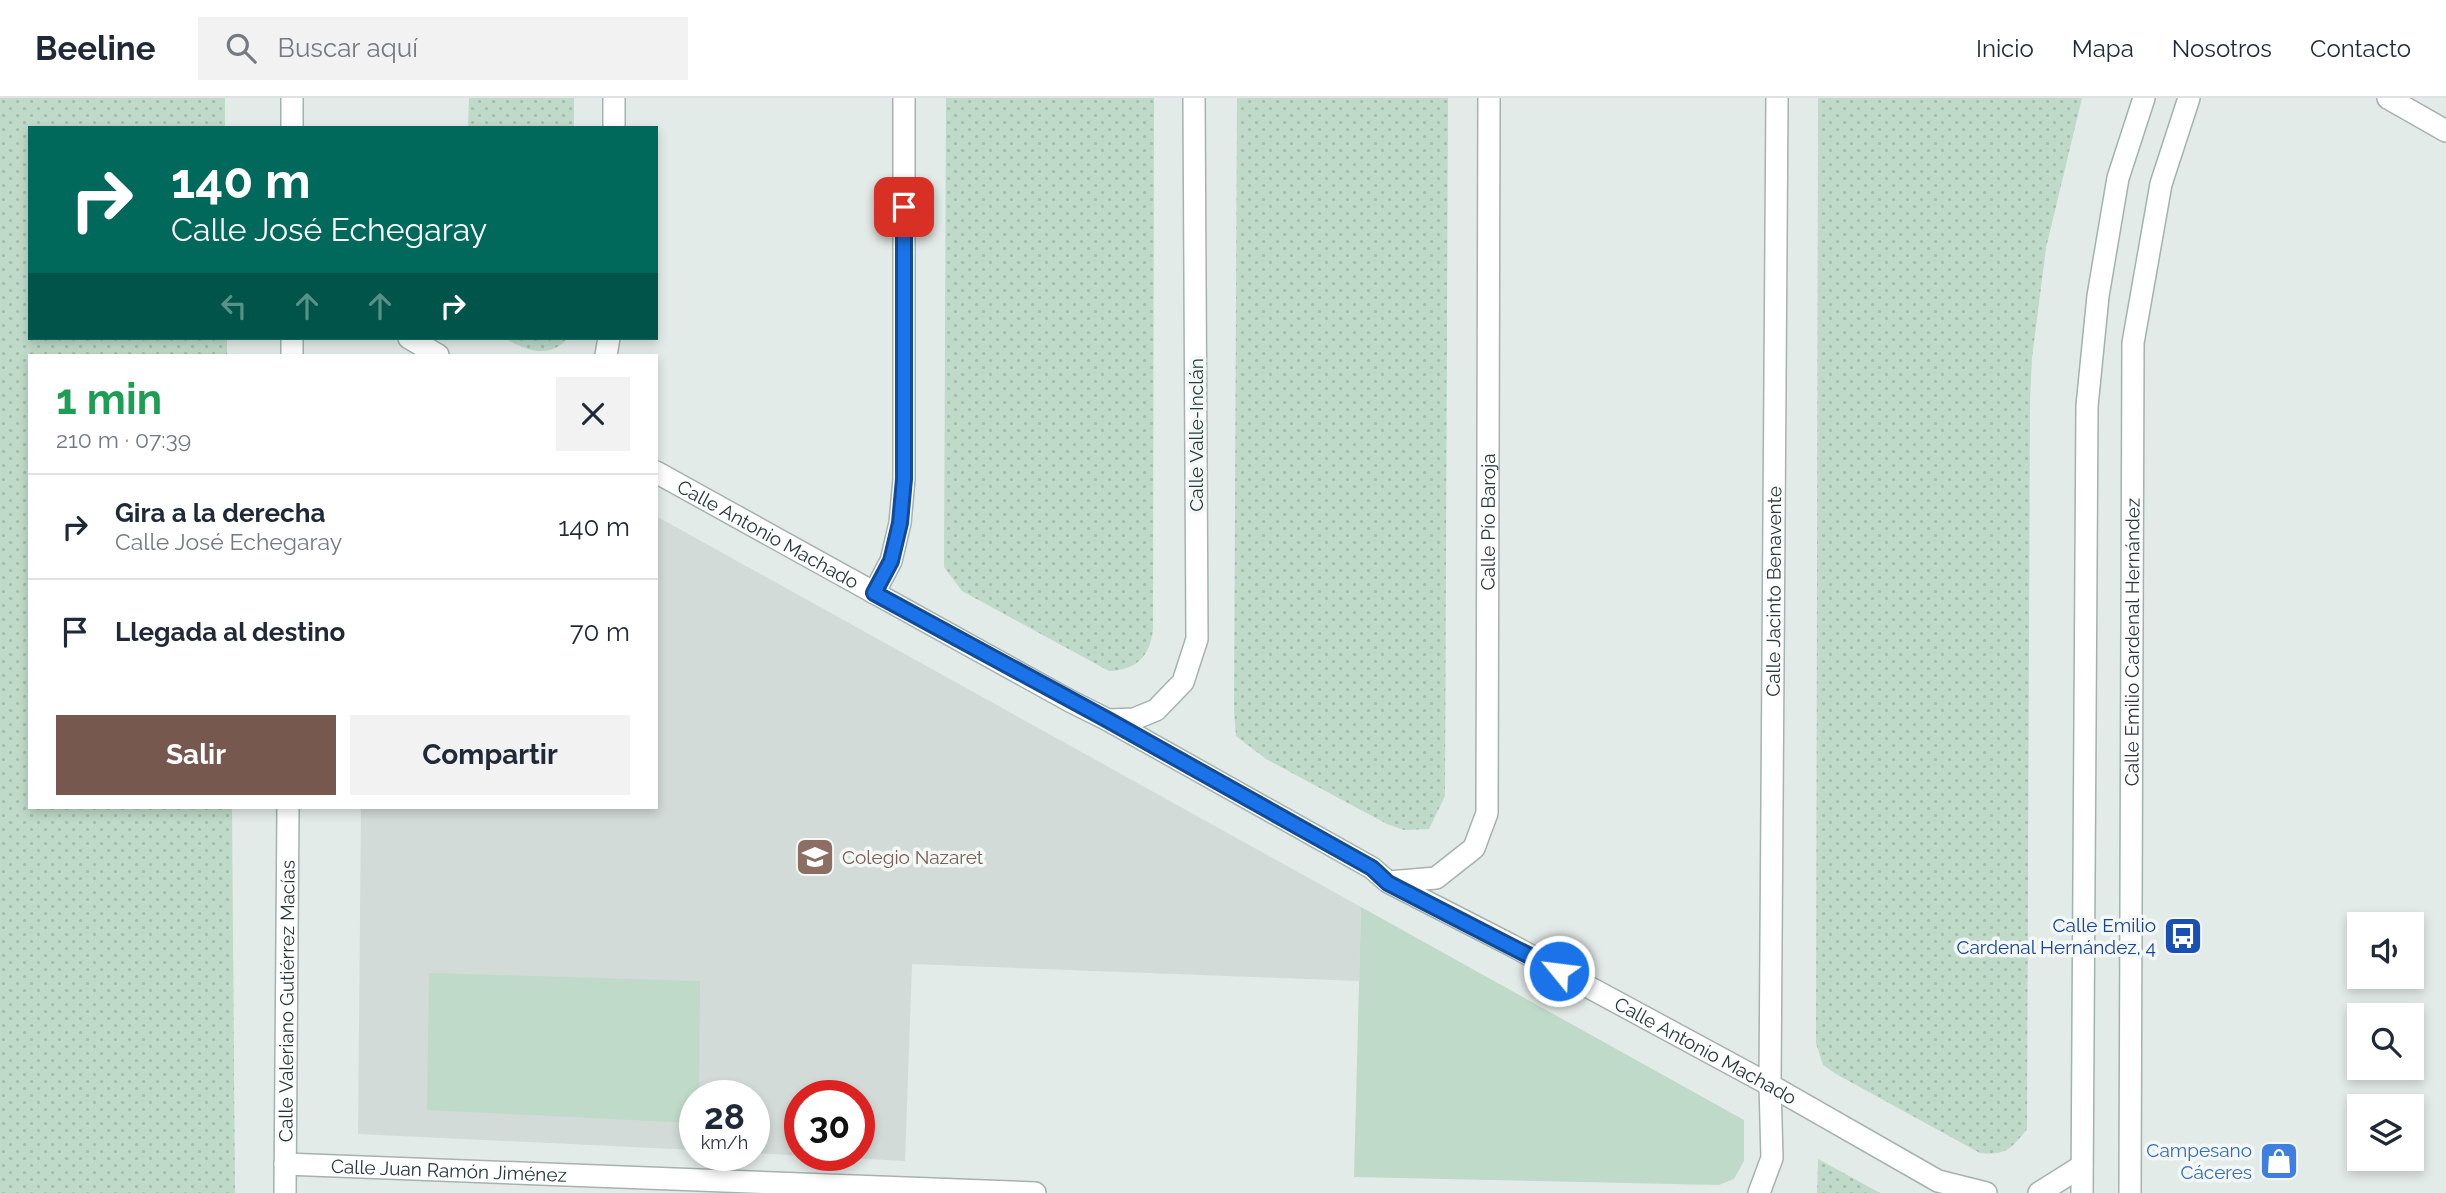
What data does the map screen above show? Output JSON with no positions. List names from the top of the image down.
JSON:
{
  "streets": {
    "street": [
      "Calle Valle-Inclán",
      "Calle Pío Baroja",
      "Calle Antonio Machado",
      "Calle Jacinto Benavente",
      "Calle Emilio Cardenal Hernández",
      "Calle Valeriano Gutiérrez Macías",
      "Calle Juan Ramón Jiménez"
    ]
  },
  "crossings": [
    ["Calle Valle-Inclán", "Calle Antonio Machado"],
    ["Calle Pío Baroja", "Calle Antonio Machado"],
    ["Calle Antonio Machado", "Calle Jacinto Benavente"],
    ["Calle Valeriano Gutiérrez Macías", "Calle Juan Ramón Jiménez"]
  ],
  "places": {
    "school or university": ["Colegio Nazaret"],
    "bus stop": ["Calle Emilio Cardenal Hernández, 4"],
    "shop": ["Campesano Cáceres"]
  },
  "page": {
    "header": "Beeline",
    "search": "Buscar aquí",
    "nav": [
      "Inicio",
      "Mapa",
      "Nosotros",
      "Contacto"
    ],
    "turn": ["140 m", "Calle José Echegaray"],
    "heading": ["1 min", "210 m · 07:39"],
    "list": [
      {
        "name": "Gira a la derecha",
        "note": "Calle José Echegaray",
        "value": "140 m"
      },
      {
        "name": "Llegada al destino",
        "value": "70 m"
      }
    ],
    "buttons": ["Salir", "Compartir"],
    "speed": "28 km/h",
    "limit": "30"
  }
}
